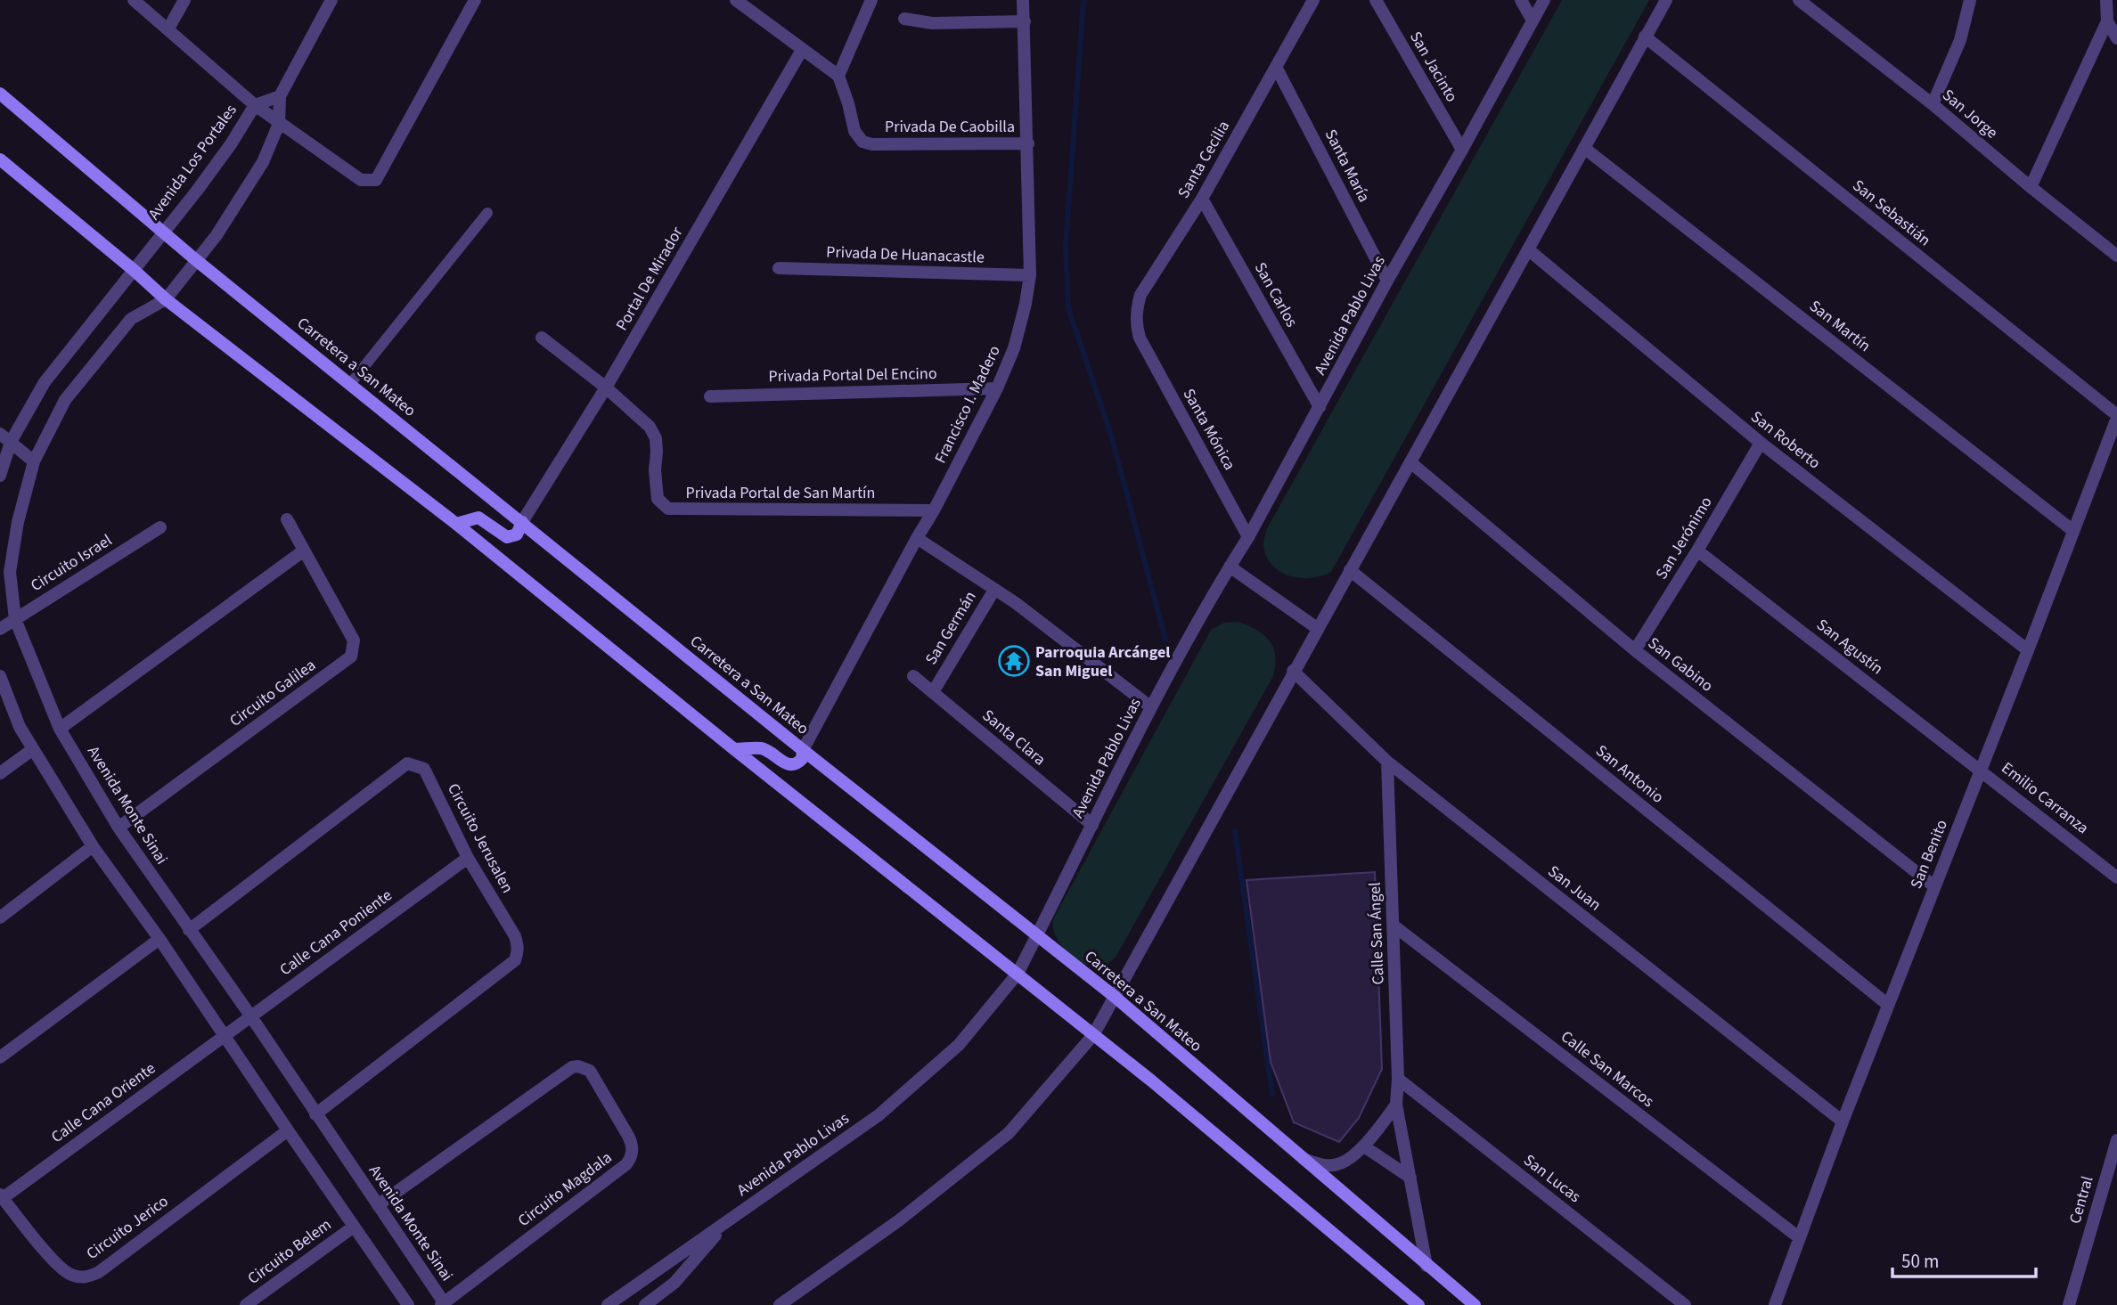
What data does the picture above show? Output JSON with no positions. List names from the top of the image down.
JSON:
{
  "streets": {
    "main road": ["Carretera a San Mateo"],
    "street": [
      "San Jacinto",
      "San Jorge",
      "Privada De Caobilla",
      "Santa Cecilia",
      "Avenida Los Portales",
      "Santa María",
      "San Sebastián",
      "Privada De Huanacastle",
      "Portal De Mirador",
      "San Carlos",
      "Avenida Pablo Livas",
      "San Martín",
      "Privada Portal Del Encino",
      "Francisco I. Madero",
      "Santa Mónica",
      "San Roberto",
      "Privada Portal de San Martín",
      "San Jerónimo",
      "Circuito Israel",
      "San Germán",
      "San Agustín",
      "San Gabino",
      "Circuito Galilea",
      "Santa Clara",
      "San Antonio",
      "Emilio Carranza",
      "Avenida Monte Sinai",
      "Circuito Jerusalen",
      "San Benito",
      "San Juan",
      "Calle Cana Poniente",
      "Calle San Ángel",
      "Calle San Marcos",
      "Calle Cana Oriente",
      "San Lucas",
      "Circuito Magdala",
      "Central",
      "Circuito Jerico",
      "Circuito Belem"
    ]
  },
  "crossings": [
    ["San Jacinto", "Avenida Pablo Livas"],
    ["Privada De Caobilla", "Francisco I. Madero"],
    ["Santa Cecilia", "Santa María"],
    ["Santa Cecilia", "San Carlos"],
    ["Santa Cecilia", "Santa Mónica"],
    ["Avenida Los Portales", "Carretera a San Mateo"],
    ["Santa María", "Avenida Pablo Livas"],
    ["San Sebastián", "San Benito"],
    ["Privada De Huanacastle", "Francisco I. Madero"],
    ["Portal De Mirador", "Carretera a San Mateo"],
    ["Portal De Mirador", "Privada Portal de San Martín"],
    ["San Carlos", "Avenida Pablo Livas"],
    ["Avenida Pablo Livas", "Carretera a San Mateo"],
    ["Avenida Pablo Livas", "Santa Mónica"],
    ["Avenida Pablo Livas", "San Germán"],
    ["Avenida Pablo Livas", "Santa Clara"],
    ["San Martín", "San Benito"],
    ["Carretera a San Mateo", "Francisco I. Madero"],
    ["Carretera a San Mateo", "Calle San Ángel"],
    ["Privada Portal Del Encino", "Francisco I. Madero"],
    ["Francisco I. Madero", "Privada Portal de San Martín"],
    ["San Roberto", "San Jerónimo"],
    ["San Roberto", "San Benito"],
    ["San Jerónimo", "San Agustín"],
    ["San Jerónimo", "San Gabino"],
    ["Circuito Israel", "Avenida Monte Sinai"],
    ["San Germán", "Santa Clara"],
    ["San Agustín", "Emilio Carranza"],
    ["San Agustín", "San Benito"],
    ["San Gabino", "San Benito"],
    ["Circuito Galilea", "Avenida Monte Sinai"],
    ["San Antonio", "San Benito"],
    ["Emilio Carranza", "San Benito"],
    ["Avenida Monte Sinai", "Circuito Jerusalen"],
    ["Avenida Monte Sinai", "Calle Cana Poniente"],
    ["Avenida Monte Sinai", "Circuito Magdala"],
    ["Circuito Jerusalen", "Calle Cana Poniente"],
    ["San Benito", "San Juan"],
    ["San Benito", "Calle San Marcos"],
    ["San Juan", "Calle San Ángel"],
    ["Calle Cana Poniente", "Calle Cana Oriente"],
    ["Calle San Ángel", "Calle San Marcos"],
    ["Calle San Ángel", "San Lucas"],
    ["Calle Cana Oriente", "Circuito Jerico"]
  ],
  "places": {
    "temple": ["Parroquia Arcángel San Miguel"]
  },
  "scale_bar": "50 m"
}
